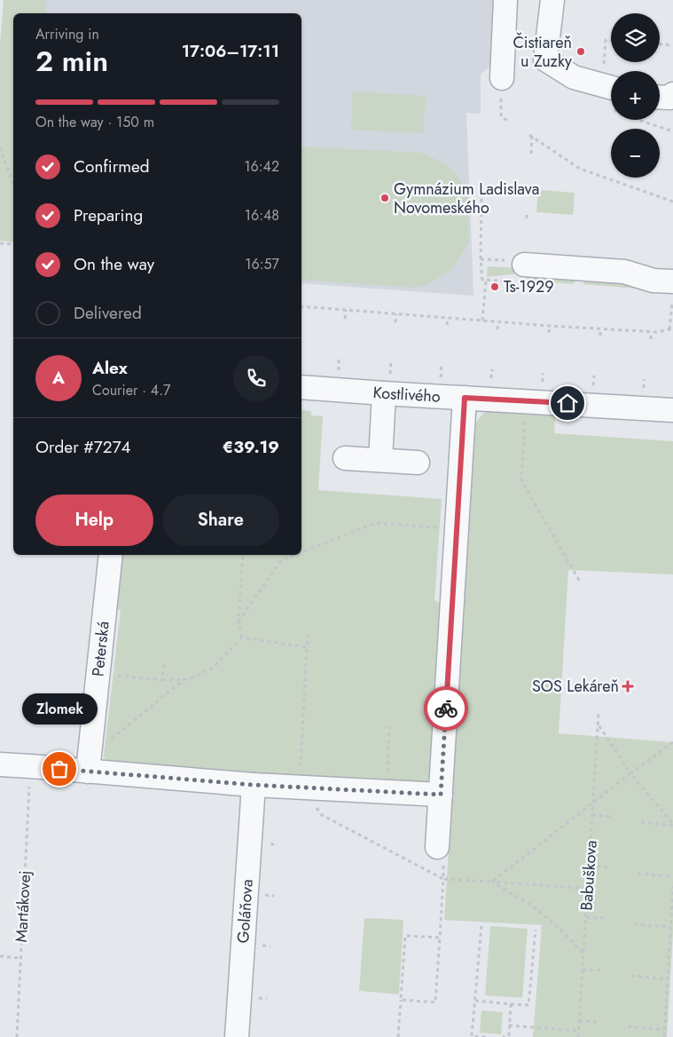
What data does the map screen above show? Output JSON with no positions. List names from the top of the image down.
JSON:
{
  "streets": {
    "street": ["Kostlivého", "Peterská", "Goláňova"],
    "path": ["Babuškova", "Martákovej"]
  },
  "places": {
    "other": [
      "Čistiareň u Zuzky",
      "Gymnázium Ladislava Novomeského",
      "Ts-1929",
      "Zlomek"
    ],
    "health": ["SOS Lekáreň"]
  },
  "page": {
    "map_buttons": ["+", "−"],
    "heading": ["2 min", "Arriving in", "17:06–17:11"],
    "panel": [
      "Alex",
      "Courier · 4.7",
      "Order #7274",
      "€39.19"
    ],
    "bar": "On the way · 150 m",
    "list": [
      ["Confirmed", "16:42"],
      ["Preparing", "16:48"],
      ["On the way", "16:57"],
      "Delivered"
    ],
    "round": "A",
    "buttons": ["Help", "Share"],
    "bubble": "Zlomek"
  }
}
